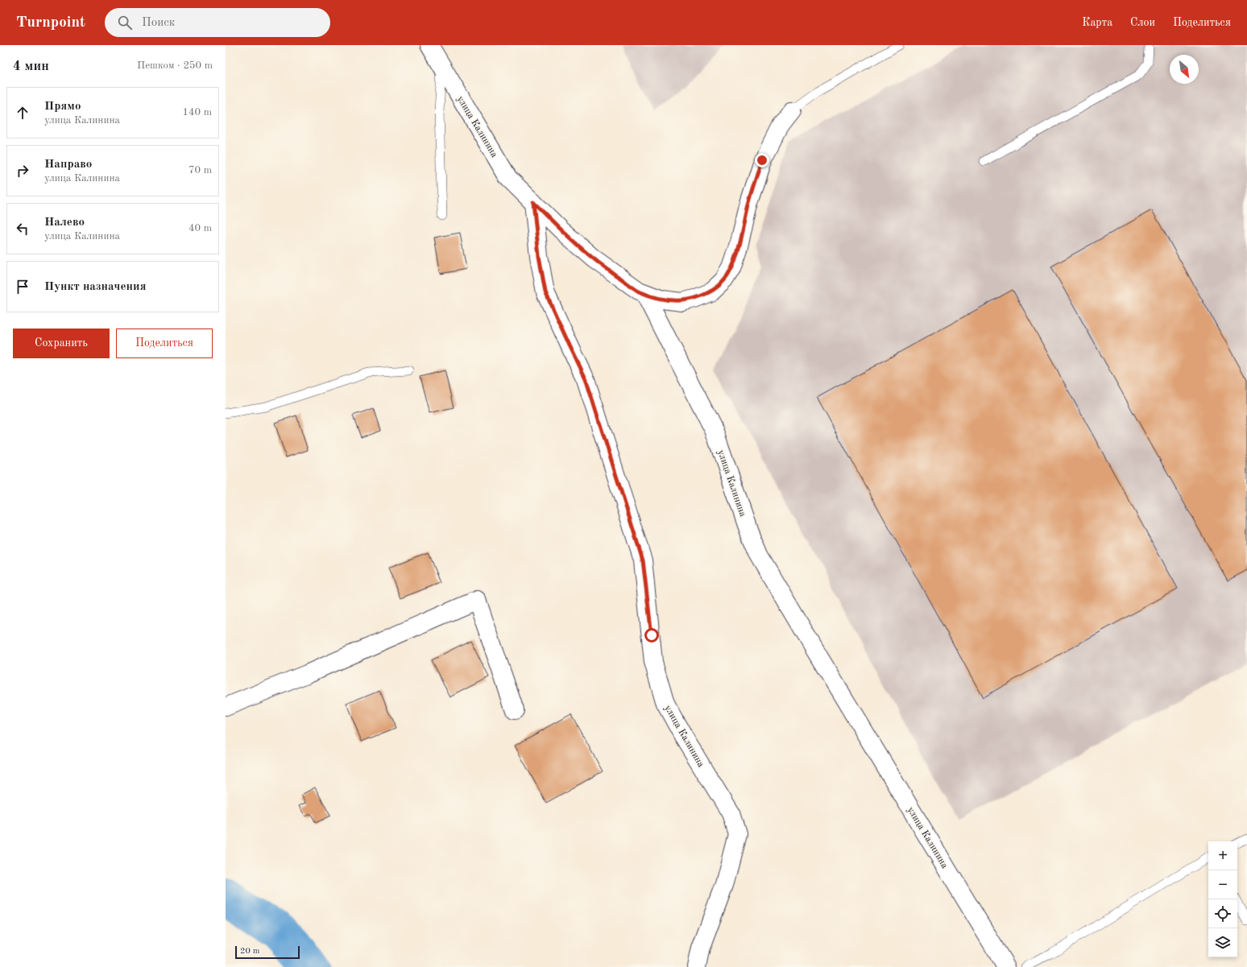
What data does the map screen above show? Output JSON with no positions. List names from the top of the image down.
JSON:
{
  "streets": {
    "street": ["улица Калинина"]
  },
  "scale_bar": "20 m",
  "north": "bottom right",
  "page": {
    "header": "Turnpoint",
    "search": "Поиск",
    "nav": ["Карта", "Слои", "Поделиться"],
    "heading": ["4 мин", "Пешком · 250 m"],
    "list": [
      ["Прямо", "улица Калинина", "140 m"],
      ["Направо", "улица Калинина", "70 m"],
      ["Налево", "улица Калинина", "40 m"],
      "Пункт назначения"
    ],
    "buttons": ["Сохранить", "Поделиться"],
    "map_buttons": ["+", "−"],
    "scale": "20 m"
  }
}
